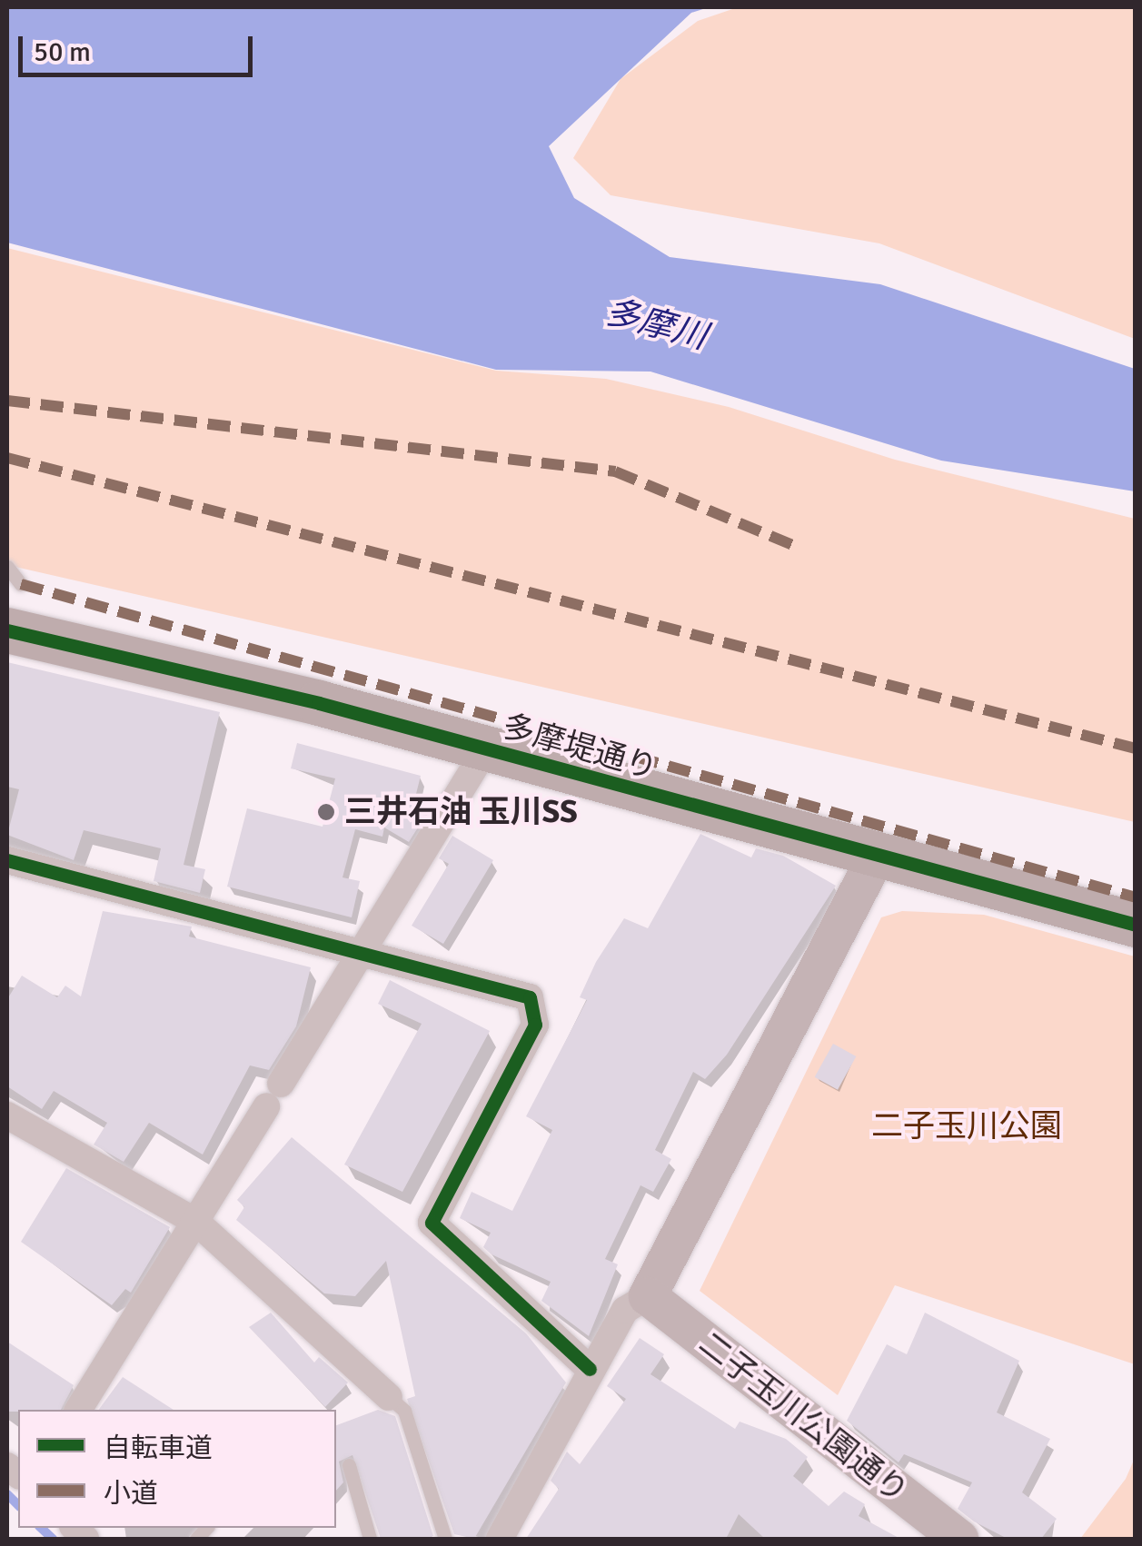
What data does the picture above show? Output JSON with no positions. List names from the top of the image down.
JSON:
{
  "streets": {
    "main road": ["多摩堤通り"],
    "street": ["二子玉川公園通り"]
  },
  "water": ["多摩川"],
  "parks": ["二子玉川公園"],
  "places": ["三井石油 玉川SS"],
  "legend": ["自転車道", "小道"],
  "scale_bar": "50 m"
}
